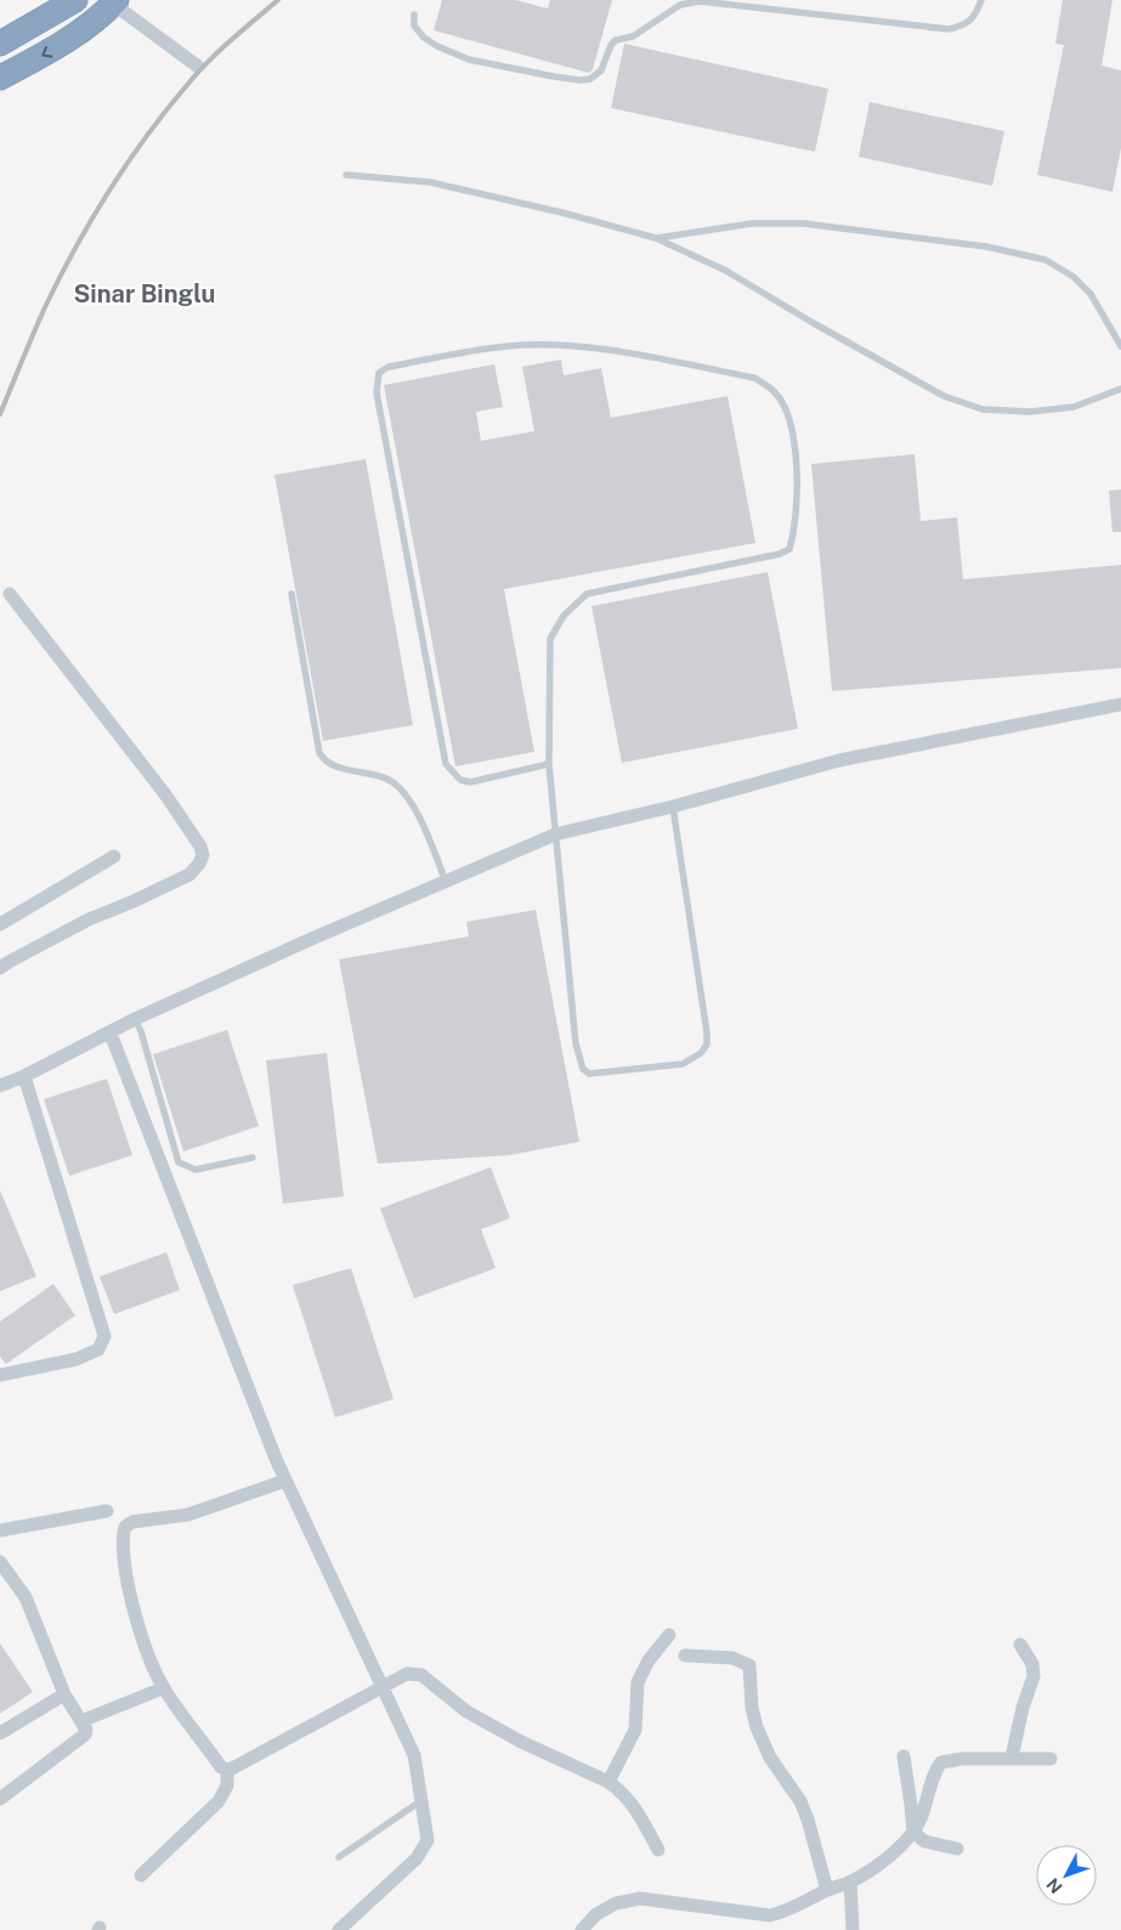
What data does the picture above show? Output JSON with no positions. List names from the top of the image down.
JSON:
{
  "districts": ["Sinar Binglu"],
  "north": "bottom left"
}
